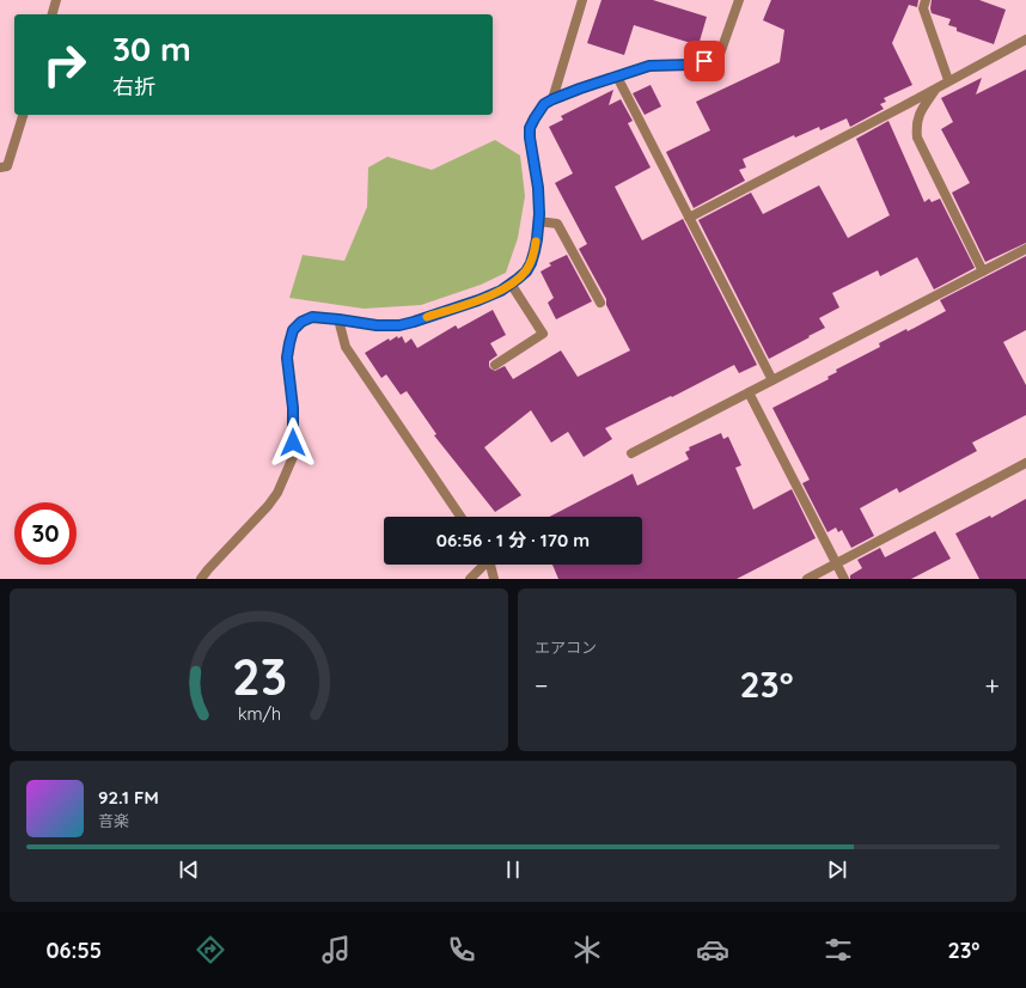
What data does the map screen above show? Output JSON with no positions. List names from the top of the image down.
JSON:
{
  "page": {
    "turn": ["30 m", "右折"],
    "limit": "30",
    "trip": "06:56 · 1 分 · 170 m",
    "tile": "エアコン",
    "heat": ["−", "23°", "+"],
    "song": ["92.1 FM", "音楽"],
    "tabs": ["06:55", "23°"],
    "gauge": ["23", "km/h"]
  }
}
